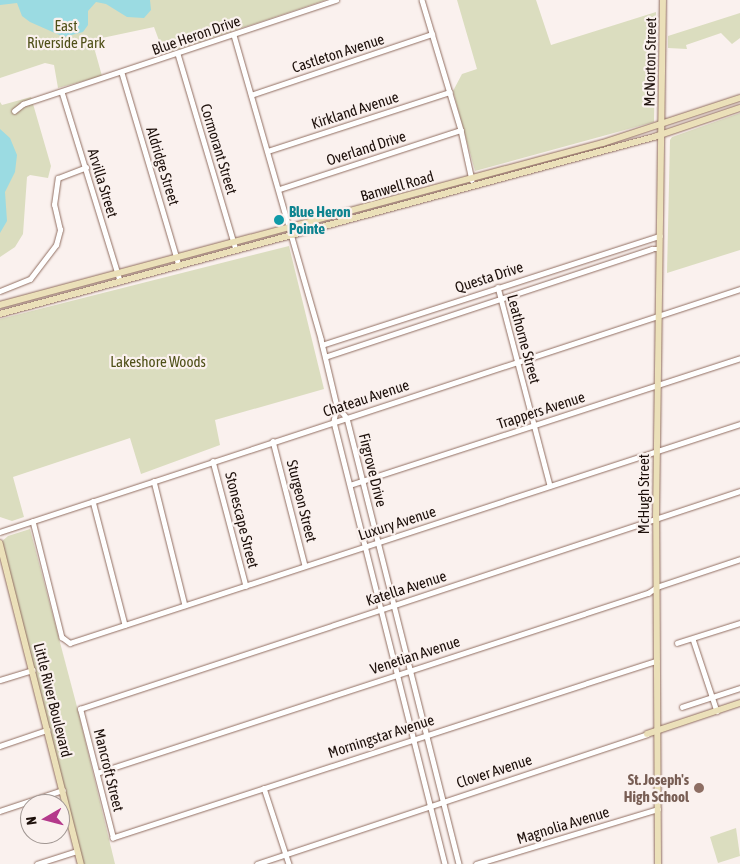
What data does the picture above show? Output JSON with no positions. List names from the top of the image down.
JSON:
{
  "streets": {
    "main road": [
      "McNorton Street",
      "Banwell Road",
      "McHugh Street",
      "Little River Boulevard",
      "Clover Avenue"
    ],
    "street": [
      "Blue Heron Drive",
      "Castleton Avenue",
      "Kirkland Avenue",
      "Overland Drive",
      "Cormorant Street",
      "Aldridge Street",
      "Arvilla Street",
      "Questa Drive",
      "Leathorne Street",
      "Chateau Avenue",
      "Trappers Avenue",
      "Firgrove Drive",
      "Sturgeon Street",
      "Stonescape Street",
      "Luxury Avenue",
      "Katella Avenue",
      "Venetian Avenue",
      "Morningstar Avenue",
      "Mancroft Street",
      "Magnolia Avenue"
    ]
  },
  "crossings": [
    ["Blue Heron Drive", "Cormorant Street"],
    ["Blue Heron Drive", "Aldridge Street"],
    ["Blue Heron Drive", "Arvilla Street"],
    ["Blue Heron Drive", "Firgrove Drive"],
    ["Castleton Avenue", "Firgrove Drive"],
    ["McNorton Street", "Banwell Road"],
    ["McNorton Street", "McHugh Street"],
    ["Kirkland Avenue", "Firgrove Drive"],
    ["Overland Drive", "Firgrove Drive"],
    ["Cormorant Street", "Banwell Road"],
    ["Aldridge Street", "Banwell Road"],
    ["Arvilla Street", "Banwell Road"],
    ["Banwell Road", "Firgrove Drive"],
    ["Banwell Road", "McHugh Street"],
    ["Questa Drive", "Leathorne Street"],
    ["Questa Drive", "Firgrove Drive"],
    ["Questa Drive", "McHugh Street"],
    ["Leathorne Street", "Chateau Avenue"],
    ["Leathorne Street", "Trappers Avenue"],
    ["Leathorne Street", "Luxury Avenue"],
    ["Chateau Avenue", "Firgrove Drive"],
    ["Chateau Avenue", "McHugh Street"],
    ["Chateau Avenue", "Sturgeon Street"],
    ["Chateau Avenue", "Stonescape Street"],
    ["Chateau Avenue", "Luxury Avenue"],
    ["Trappers Avenue", "Firgrove Drive"],
    ["Trappers Avenue", "McHugh Street"],
    ["Firgrove Drive", "Luxury Avenue"],
    ["Firgrove Drive", "Katella Avenue"],
    ["Firgrove Drive", "Venetian Avenue"],
    ["Firgrove Drive", "Morningstar Avenue"],
    ["Firgrove Drive", "Clover Avenue"],
    ["McHugh Street", "Luxury Avenue"],
    ["McHugh Street", "Katella Avenue"],
    ["McHugh Street", "Venetian Avenue"],
    ["McHugh Street", "Morningstar Avenue"],
    ["McHugh Street", "Clover Avenue"],
    ["McHugh Street", "Magnolia Avenue"],
    ["Sturgeon Street", "Luxury Avenue"],
    ["Stonescape Street", "Luxury Avenue"],
    ["Katella Avenue", "Mancroft Street"],
    ["Venetian Avenue", "Mancroft Street"],
    ["Morningstar Avenue", "Mancroft Street"]
  ],
  "parks": ["East Riverside Park", "Lakeshore Woods"],
  "places": ["Blue Heron Pointe", "St. Joseph's High School"],
  "north": "left"
}
